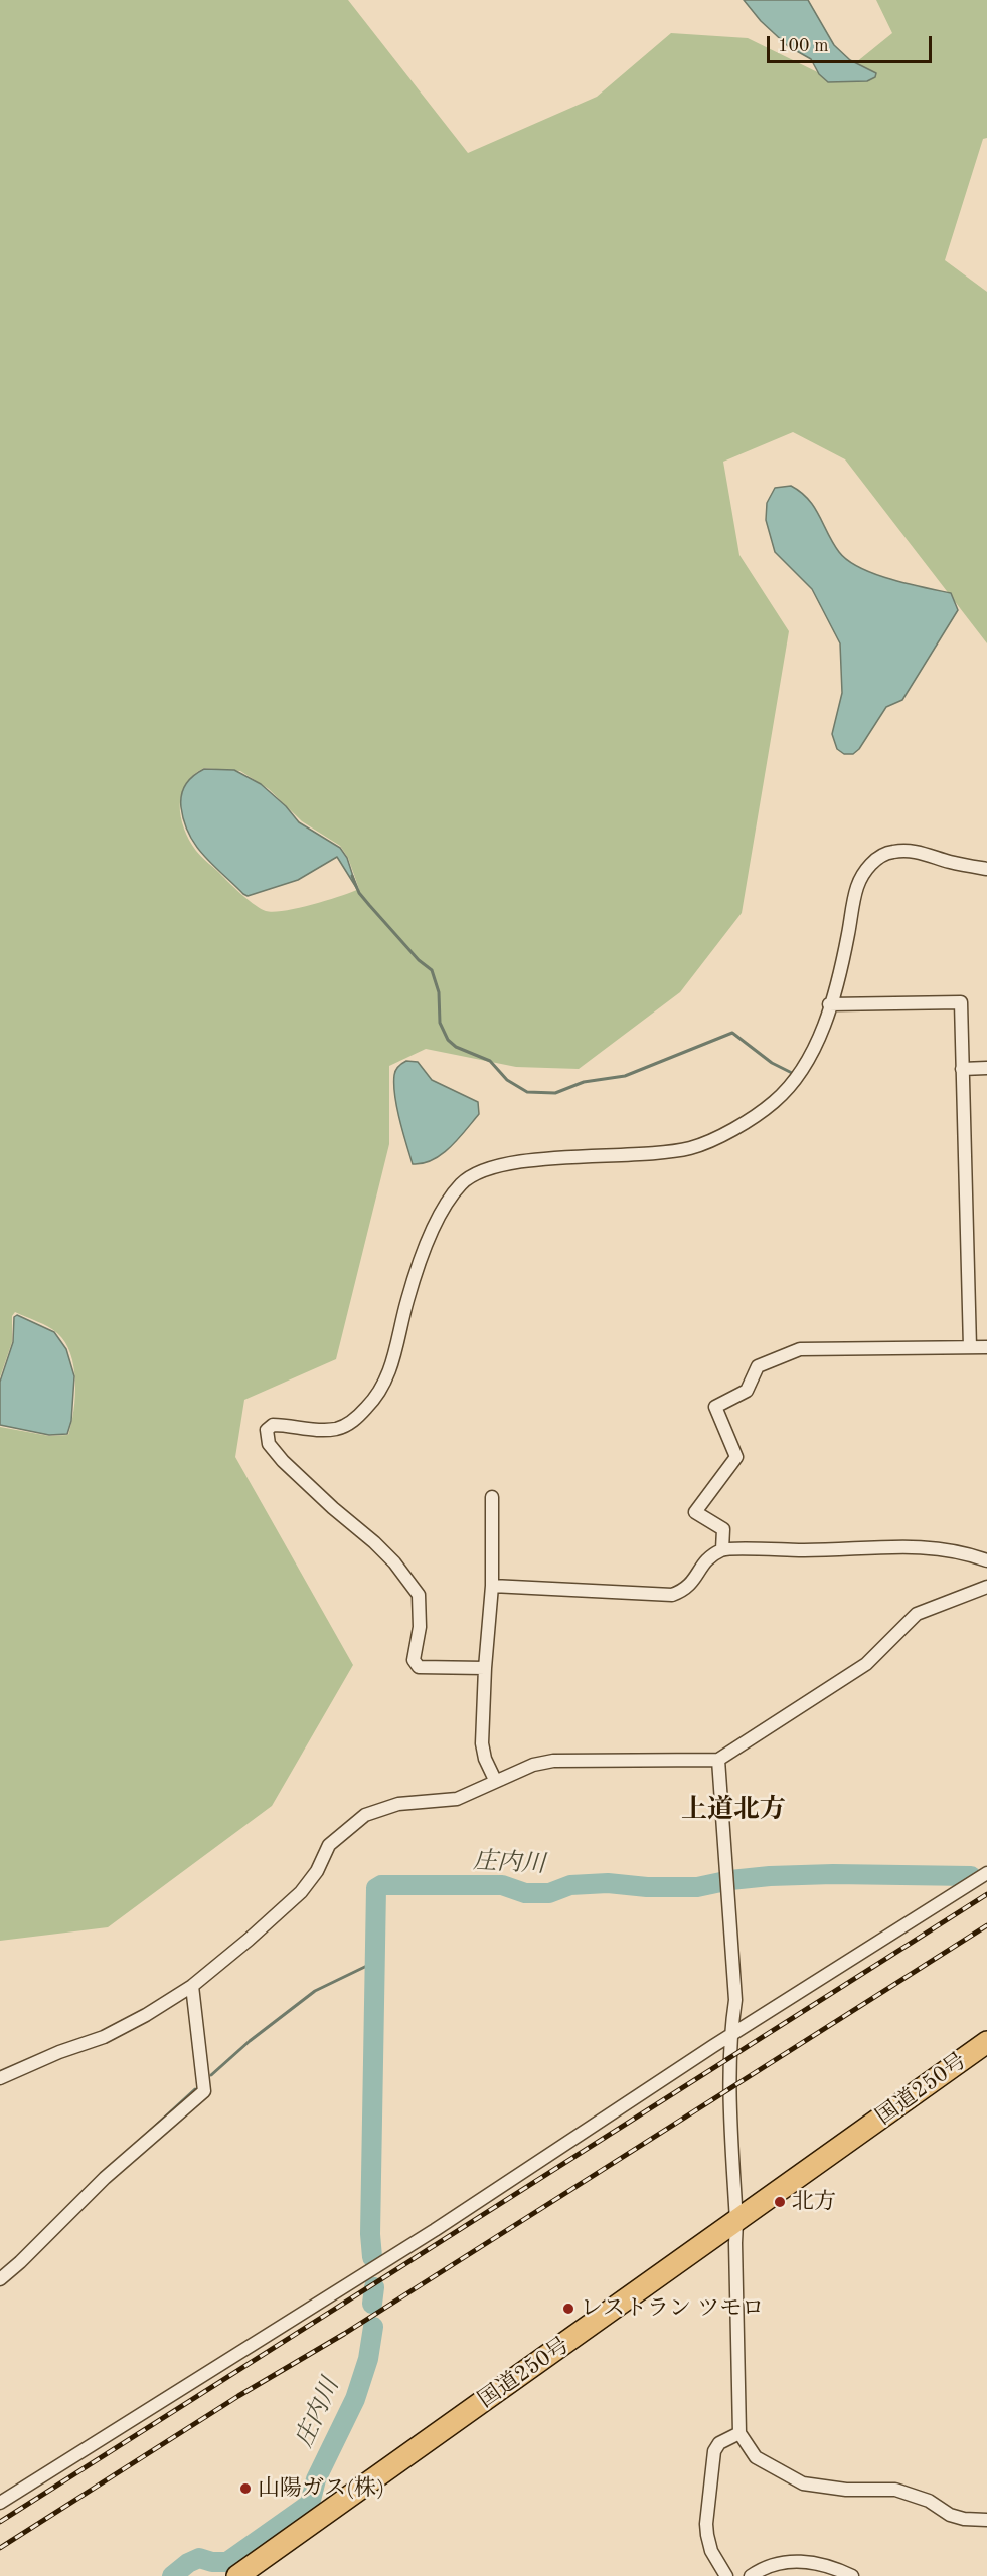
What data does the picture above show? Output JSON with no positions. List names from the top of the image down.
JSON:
{
  "streets": {
    "highway": ["国道250号"]
  },
  "districts": ["上道北方"],
  "water": ["庄内川"],
  "places": ["北方", "レストラン ツモロ", "山陽ガス(株)"],
  "scale_bar": "100 m"
}
